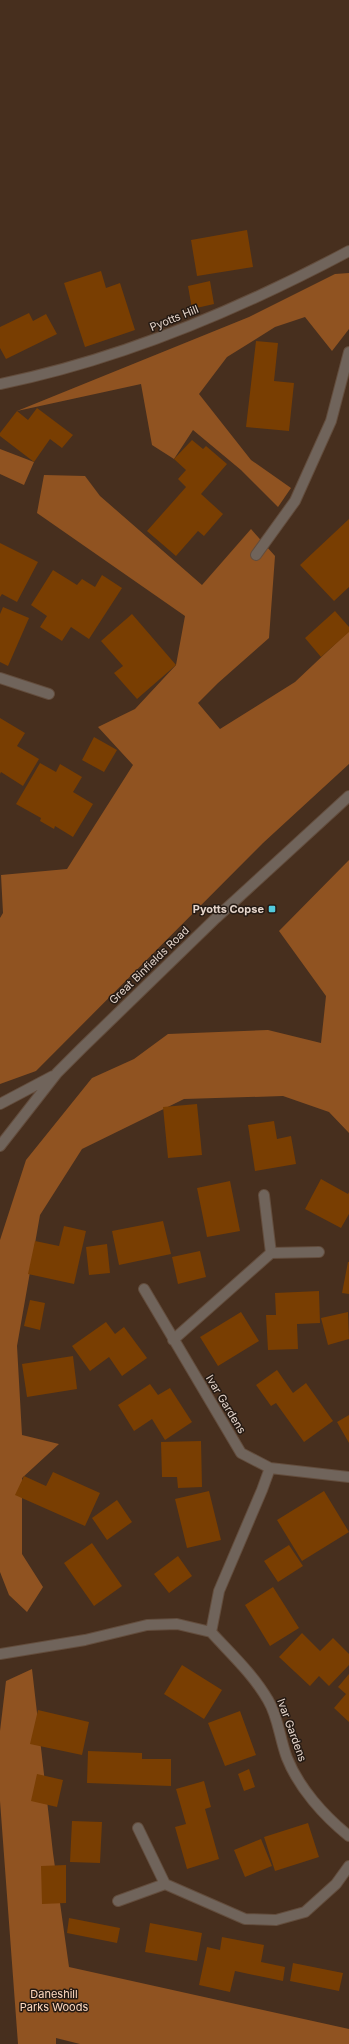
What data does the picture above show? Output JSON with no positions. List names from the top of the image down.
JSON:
{
  "streets": {
    "street": ["Pyotts Hill", "Great Binfields Road", "Ivar Gardens"]
  },
  "parks": ["Daneshill Parks Woods"],
  "places": {
    "transit": ["Pyotts Copse"]
  }
}
